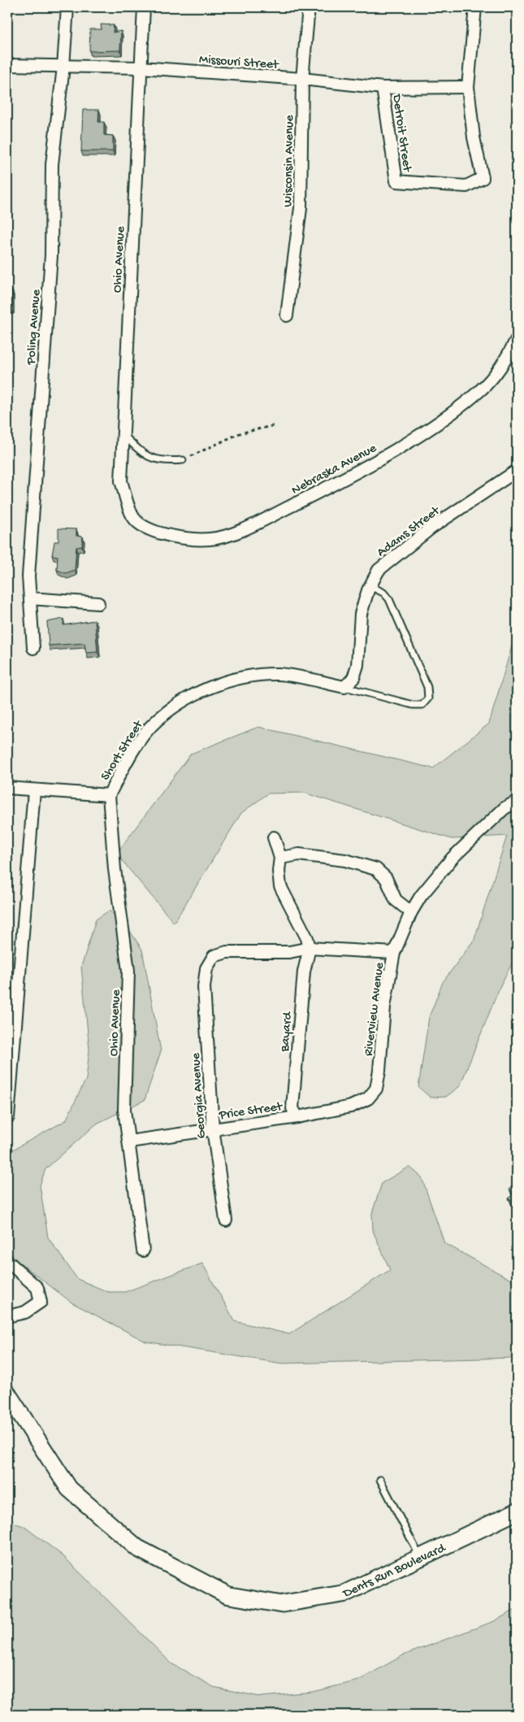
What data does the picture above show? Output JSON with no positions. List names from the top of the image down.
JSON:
{
  "streets": {
    "street": [
      "Missouri Street",
      "Detroit Street",
      "Wisconsin Avenue",
      "Ohio Avenue",
      "Poling Avenue",
      "Nebraska Avenue",
      "Adams Street",
      "Short Street",
      "Riverview Avenue",
      "Bayard",
      "Georgia Avenue",
      "Price Street",
      "Dents Run Boulevard"
    ]
  },
  "crossings": [
    ["Missouri Street", "Detroit Street"],
    ["Missouri Street", "Wisconsin Avenue"],
    ["Missouri Street", "Ohio Avenue"],
    ["Missouri Street", "Poling Avenue"],
    ["Ohio Avenue", "Nebraska Avenue"],
    ["Ohio Avenue", "Short Street"],
    ["Ohio Avenue", "Price Street"],
    ["Adams Street", "Short Street"],
    ["Riverview Avenue", "Price Street"],
    ["Bayard", "Georgia Avenue"],
    ["Bayard", "Price Street"],
    ["Georgia Avenue", "Price Street"]
  ]
}
